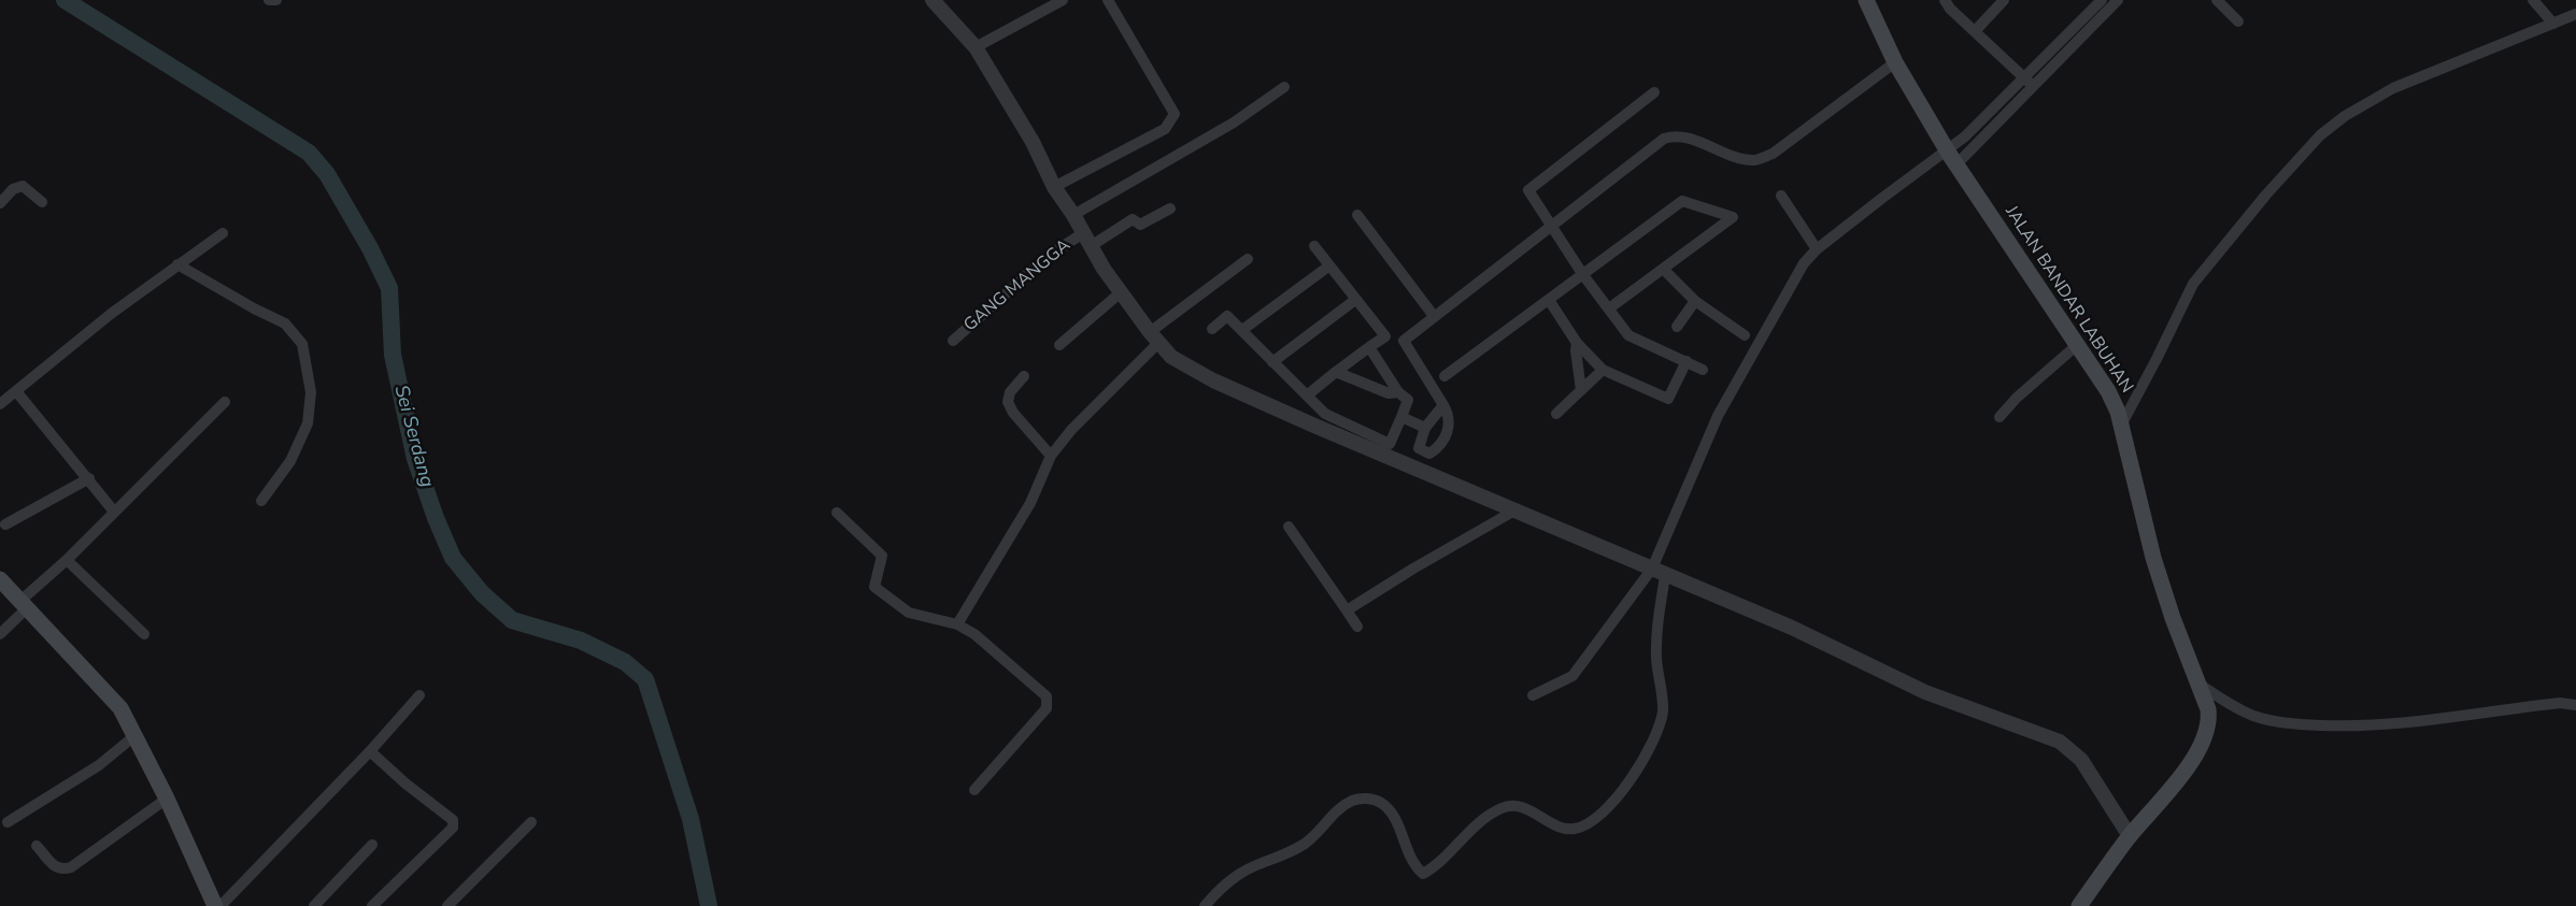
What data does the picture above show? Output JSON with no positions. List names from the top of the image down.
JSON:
{
  "streets": {
    "main road": ["JALAN BANDAR LABUHAN"],
    "street": ["GANG MANGGA"]
  },
  "water": ["Sei Serdang"]
}
